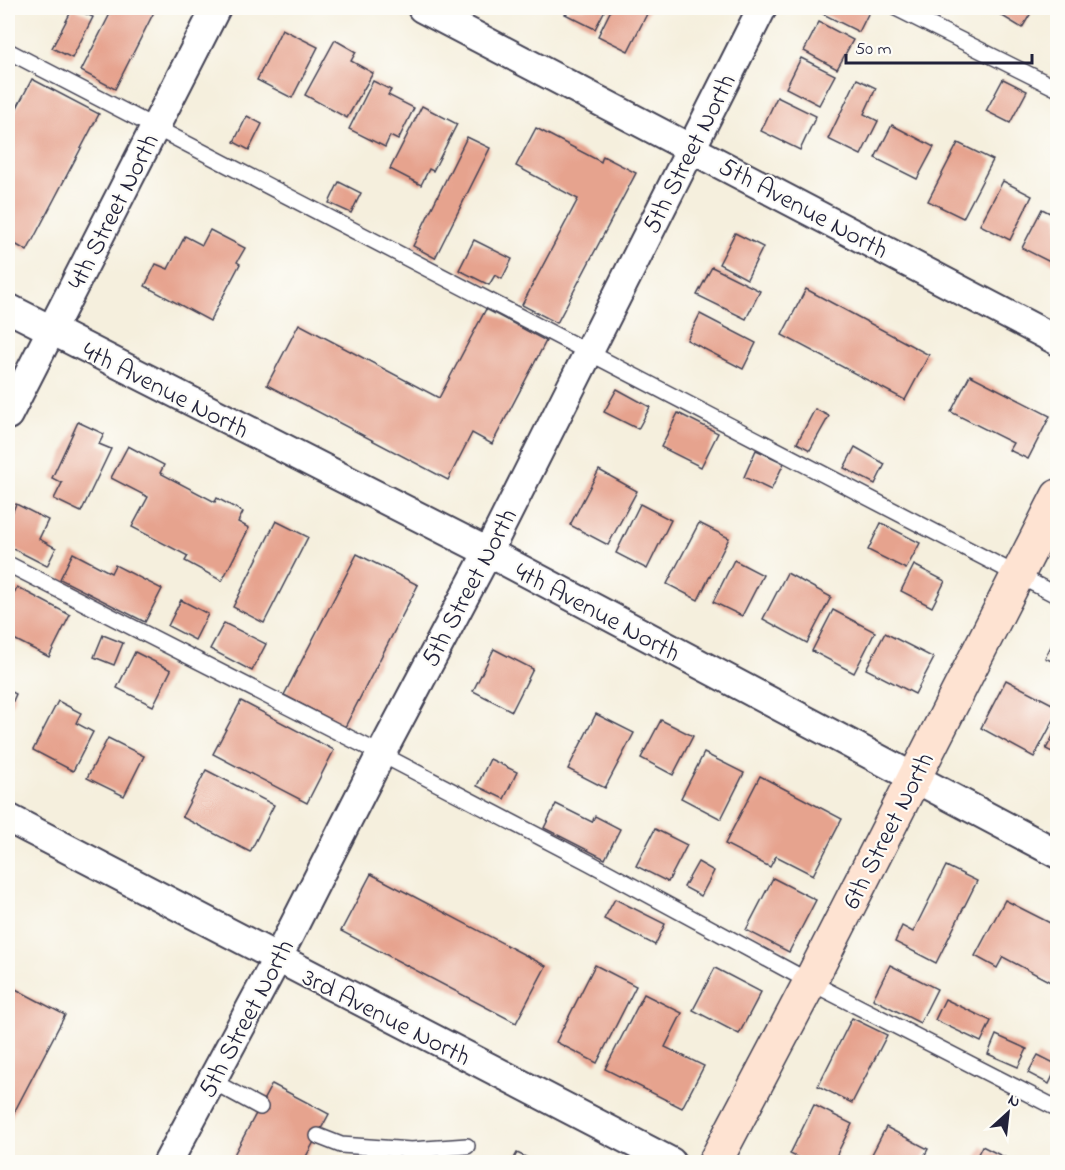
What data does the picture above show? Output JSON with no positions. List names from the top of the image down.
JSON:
{
  "streets": {
    "street": [
      "5th Street North",
      "5th Avenue North",
      "4th Street North",
      "4th Avenue North",
      "6th Street North",
      "3rd Avenue North"
    ]
  },
  "crossings": [
    ["5th Street North", "5th Avenue North"],
    ["5th Street North", "4th Avenue North"],
    ["5th Street North", "3rd Avenue North"],
    ["4th Street North", "4th Avenue North"],
    ["4th Avenue North", "6th Street North"]
  ],
  "scale_bar": "50 m",
  "north": "top right"
}
